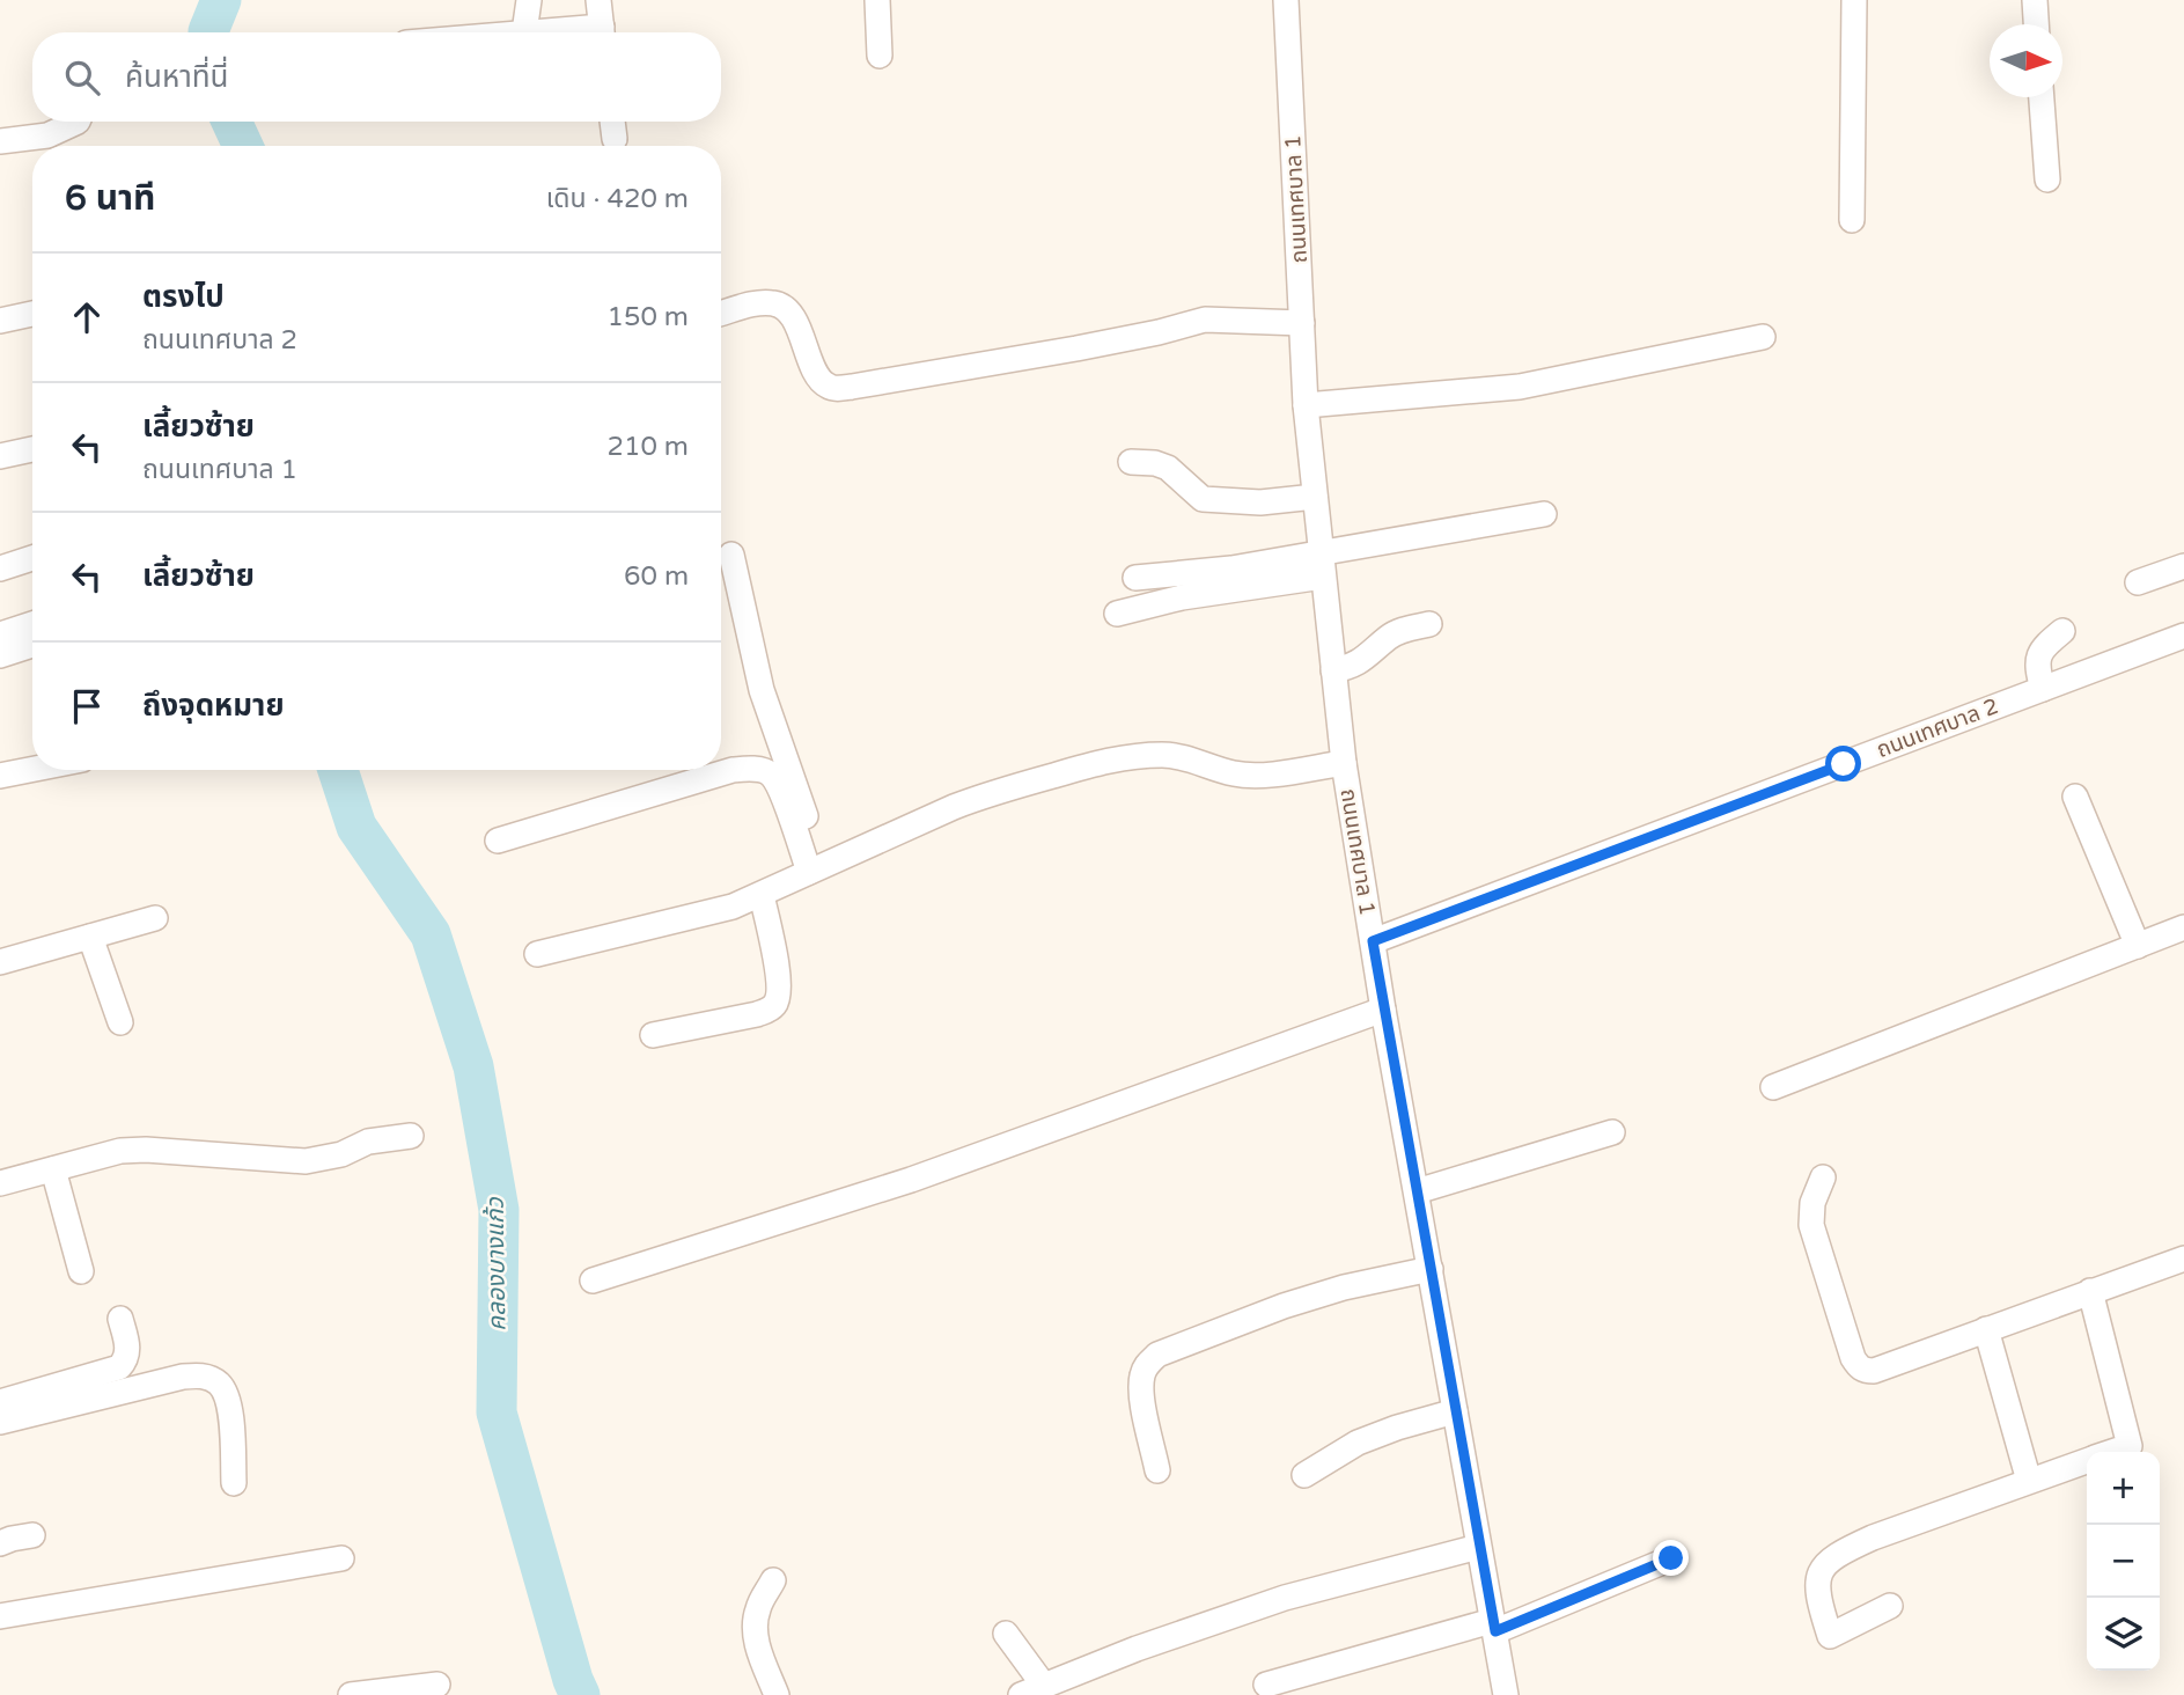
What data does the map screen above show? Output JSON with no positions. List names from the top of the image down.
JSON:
{
  "streets": {
    "street": ["ถนนเทศบาล 1", "ถนนเทศบาล 2"]
  },
  "crossings": [
    ["ถนนเทศบาล 1", "ถนนเทศบาล 2"]
  ],
  "water": ["คลองบางแก้ว"],
  "north": "right",
  "page": {
    "search": "ค้นหาที่นี่",
    "heading": ["6 นาที", "เดิน · 420 m"],
    "list": [
      ["ตรงไป", "ถนนเทศบาล 2", "150 m"],
      ["เลี้ยวซ้าย", "ถนนเทศบาล 1", "210 m"],
      ["เลี้ยวซ้าย", "60 m"],
      "ถึงจุดหมาย"
    ],
    "map_buttons": ["+", "−"]
  }
}
